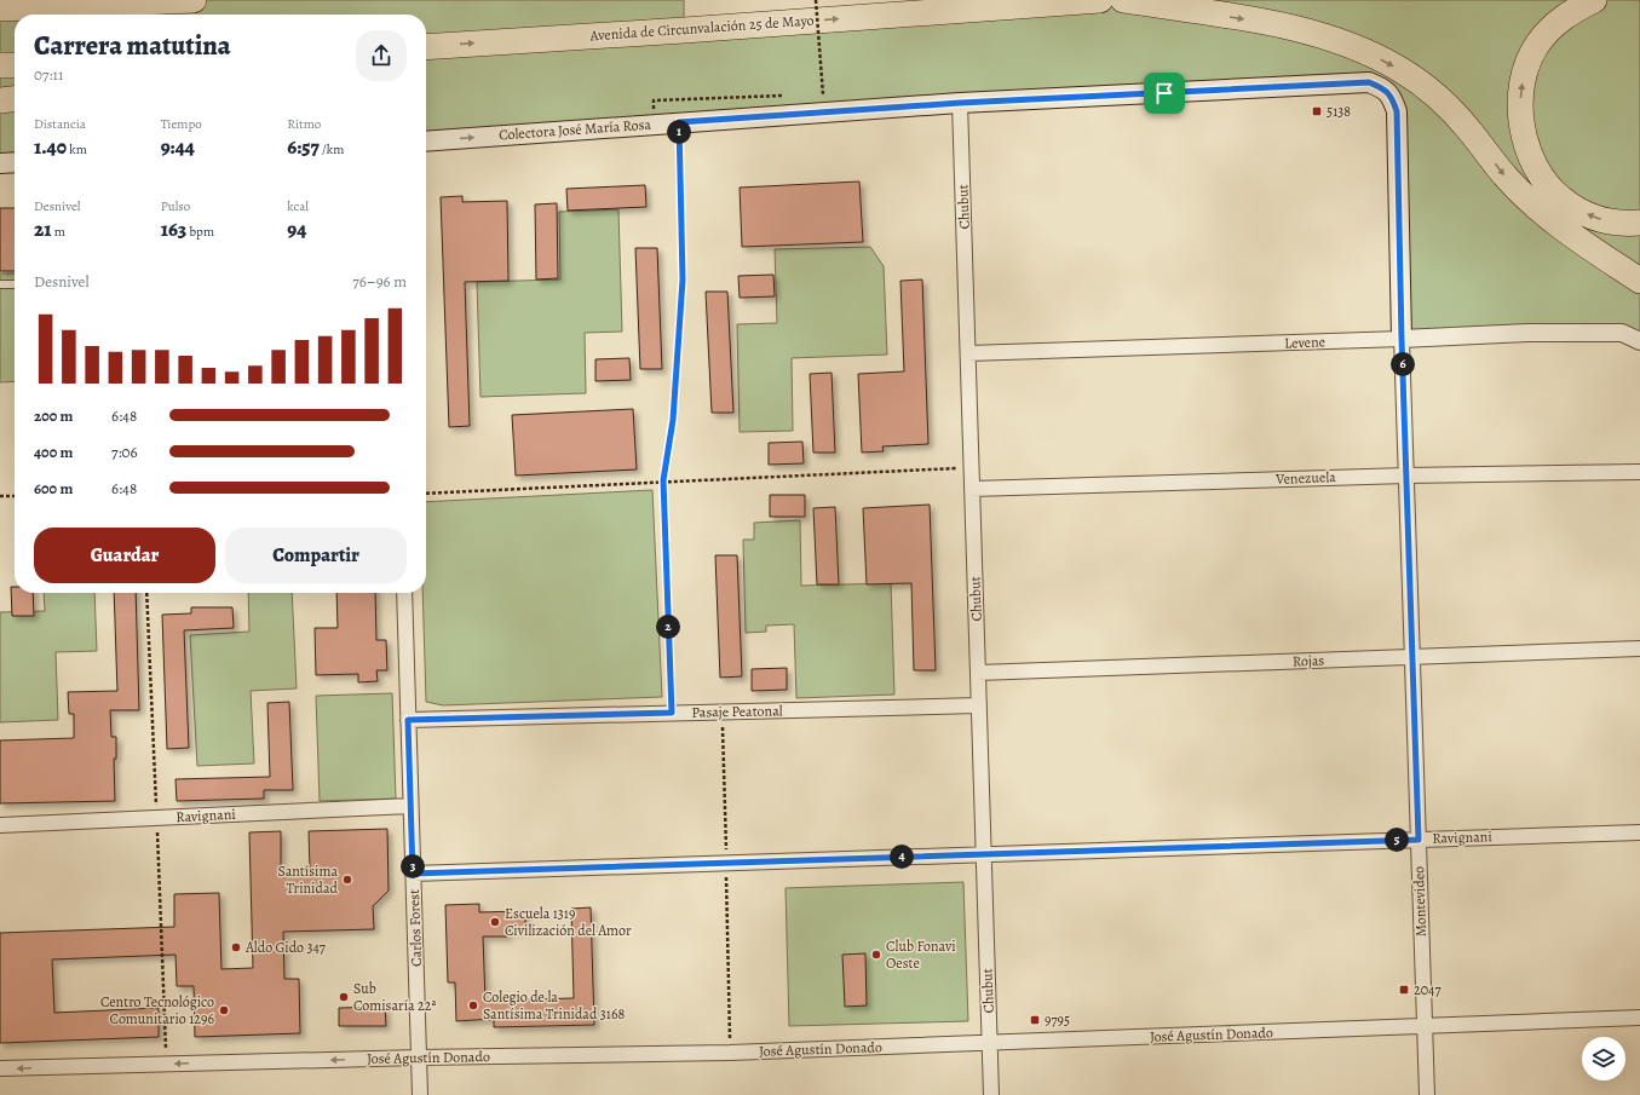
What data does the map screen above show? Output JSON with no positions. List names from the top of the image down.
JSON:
{
  "streets": {
    "highway": ["Avenida de Circunvalación 25 de Mayo"],
    "main road": ["Colectora José María Rosa", "Montevideo"],
    "street": [
      "Chubut",
      "Levene",
      "Venezuela",
      "Rojas",
      "Pasaje Peatonal",
      "Ravignani",
      "Carlos Forest",
      "José Agustín Donado"
    ]
  },
  "crossings": [
    ["Colectora José María Rosa", "Chubut"],
    ["Colectora José María Rosa", "Montevideo"],
    ["Chubut", "Levene"],
    ["Chubut", "Venezuela"],
    ["Chubut", "Rojas"],
    ["Chubut", "Pasaje Peatonal"],
    ["Chubut", "Ravignani"],
    ["Chubut", "José Agustín Donado"],
    ["Levene", "Montevideo"],
    ["Venezuela", "Montevideo"],
    ["Rojas", "Montevideo"],
    ["Pasaje Peatonal", "Carlos Forest"],
    ["Ravignani", "Montevideo"],
    ["Ravignani", "Carlos Forest"],
    ["Montevideo", "José Agustín Donado"],
    ["Carlos Forest", "José Agustín Donado"]
  ],
  "one_way": ["Avenida de Circunvalación 25 de Mayo"],
  "places": {
    "transit": ["5138", "2047", "9795"],
    "other": [
      "Santísima Trinidad",
      "Escuela 1319 Civilización del Amor",
      "Aldo Gido 347",
      "Club Fonavi Oeste",
      "Sub Comisaría 22ª",
      "Colegio de la Santísima Trinidad 3168",
      "Centro Tecnológico Comunitario 1296"
    ]
  },
  "page": {
    "heading": ["Carrera matutina", "07:11"],
    "stats": [
      ["Distancia", "1.40 km"],
      ["Tiempo", "9:44"],
      ["Ritmo", "6:57 /km"],
      ["Desnivel", "21 m"],
      ["Pulso", "163 bpm"],
      ["kcal", "94"]
    ],
    "pins": [
      "1",
      "6",
      "2",
      "5",
      "4",
      "3"
    ],
    "chart": ["Desnivel", "76–96 m"],
    "list": [
      {
        "name": "200 m",
        "note": "6:48"
      },
      {
        "name": "400 m",
        "note": "7:06"
      },
      {
        "name": "600 m",
        "note": "6:48"
      }
    ],
    "buttons": ["Guardar", "Compartir"]
  }
}
